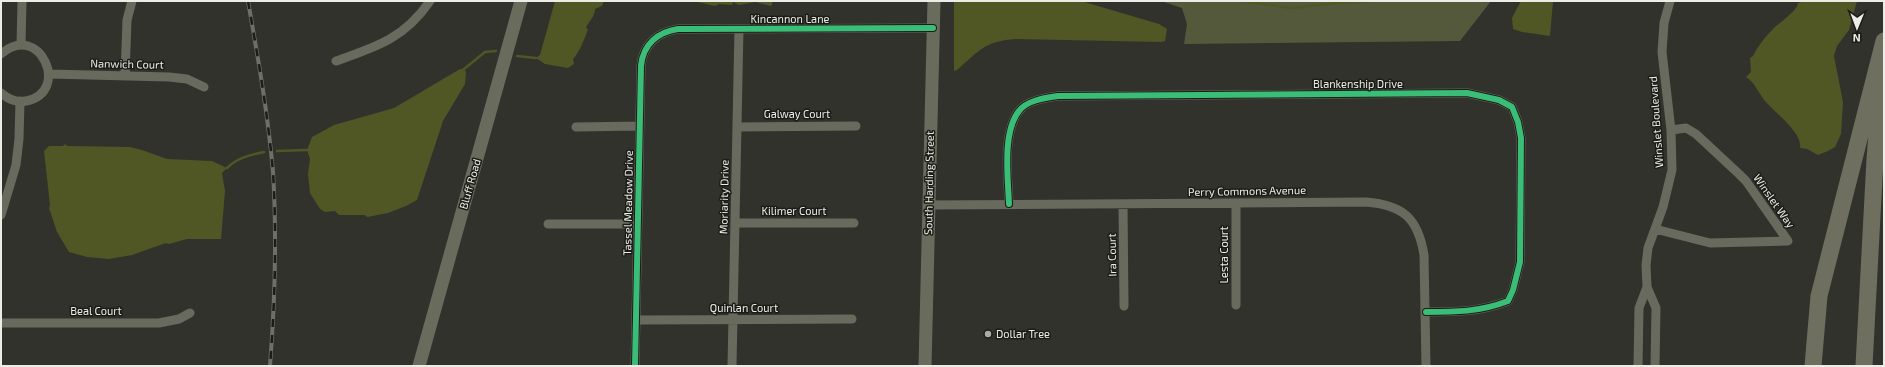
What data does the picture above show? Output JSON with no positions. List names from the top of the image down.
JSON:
{
  "streets": {
    "main road": ["South Harding Street", "Bluff Road"],
    "street": [
      "Kincannon Lane",
      "Nanwich Court",
      "Blankenship Drive",
      "Galway Court",
      "Winslet Boulevard",
      "Perry Commons Avenue",
      "Moriarity Drive",
      "Winslet Way",
      "Tassel Meadow Drive",
      "Kilimer Court",
      "Ira Court",
      "Lesta Court",
      "Quinlan Court",
      "Beal Court"
    ]
  },
  "crossings": [
    ["Kincannon Lane", "South Harding Street"],
    ["Kincannon Lane", "Moriarity Drive"],
    ["Kincannon Lane", "Tassel Meadow Drive"],
    ["Blankenship Drive", "Perry Commons Avenue"],
    ["Galway Court", "Moriarity Drive"],
    ["Winslet Boulevard", "Winslet Way"],
    ["South Harding Street", "Perry Commons Avenue"],
    ["Perry Commons Avenue", "Ira Court"],
    ["Perry Commons Avenue", "Lesta Court"],
    ["Moriarity Drive", "Kilimer Court"],
    ["Moriarity Drive", "Quinlan Court"],
    ["Tassel Meadow Drive", "Quinlan Court"]
  ],
  "places": ["Dollar Tree"],
  "north": "bottom"
}
